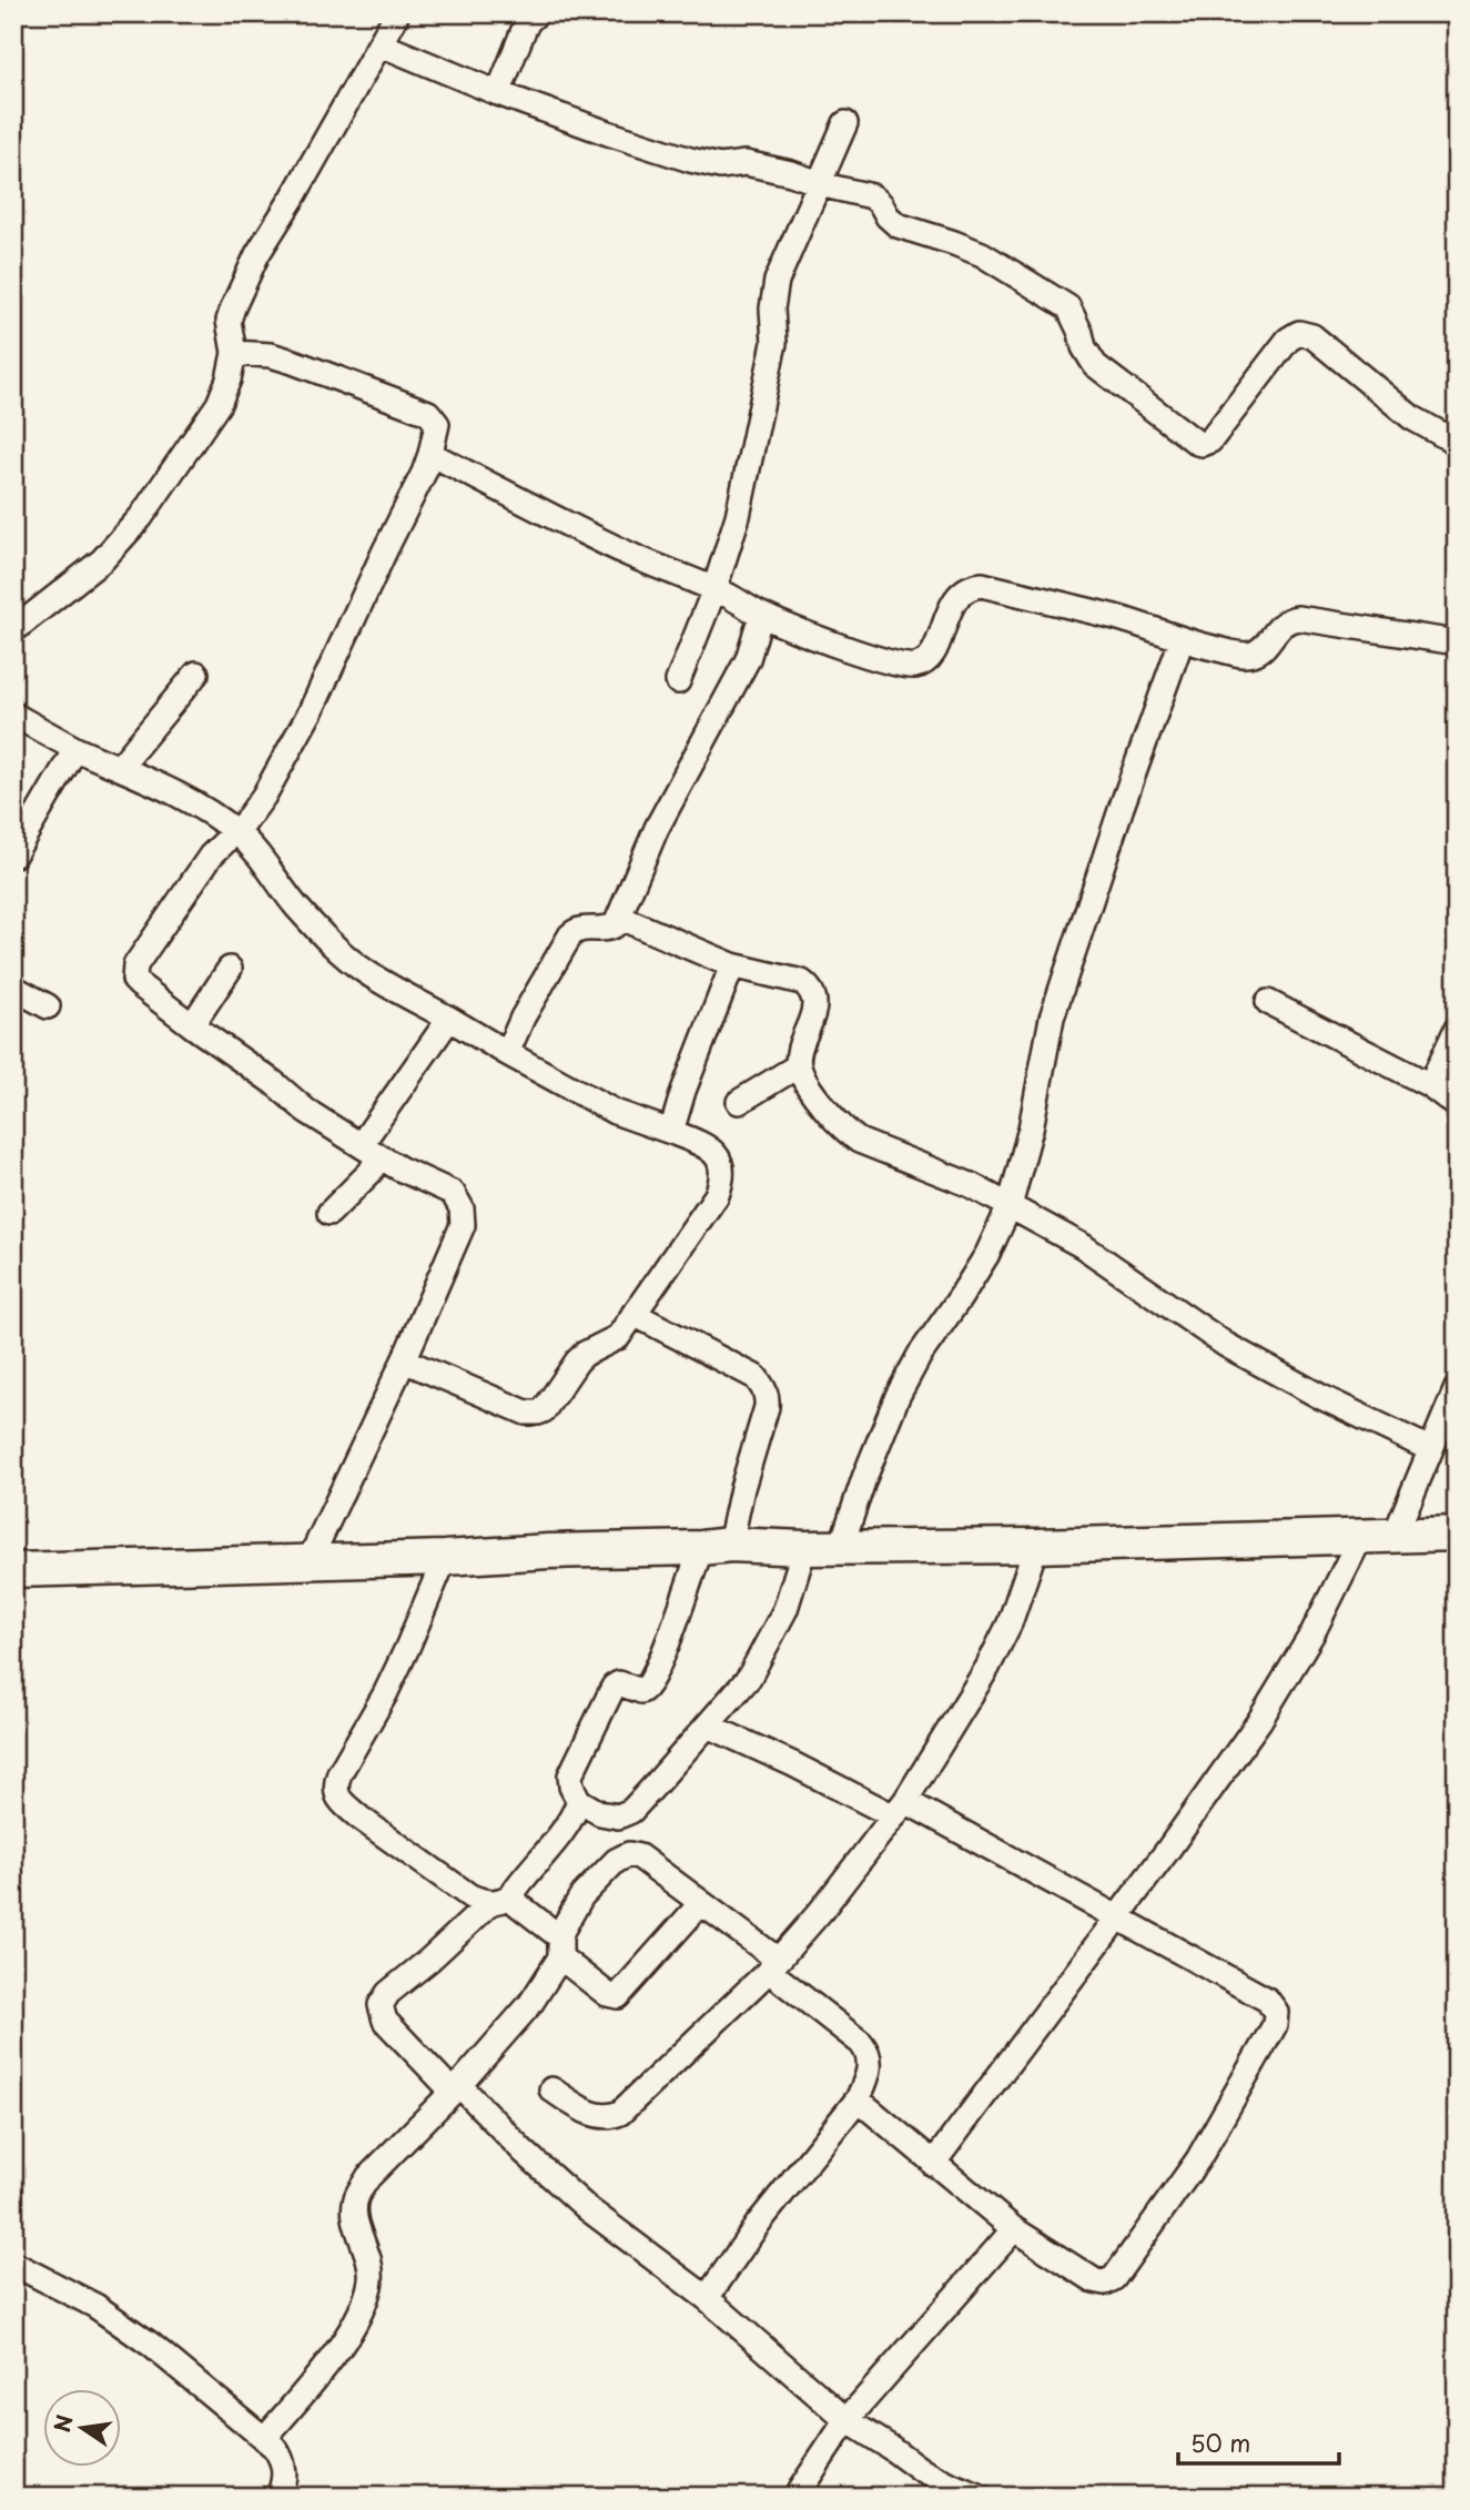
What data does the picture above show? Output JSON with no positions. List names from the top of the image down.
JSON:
{
  "scale_bar": "50 m",
  "north": "left"
}
